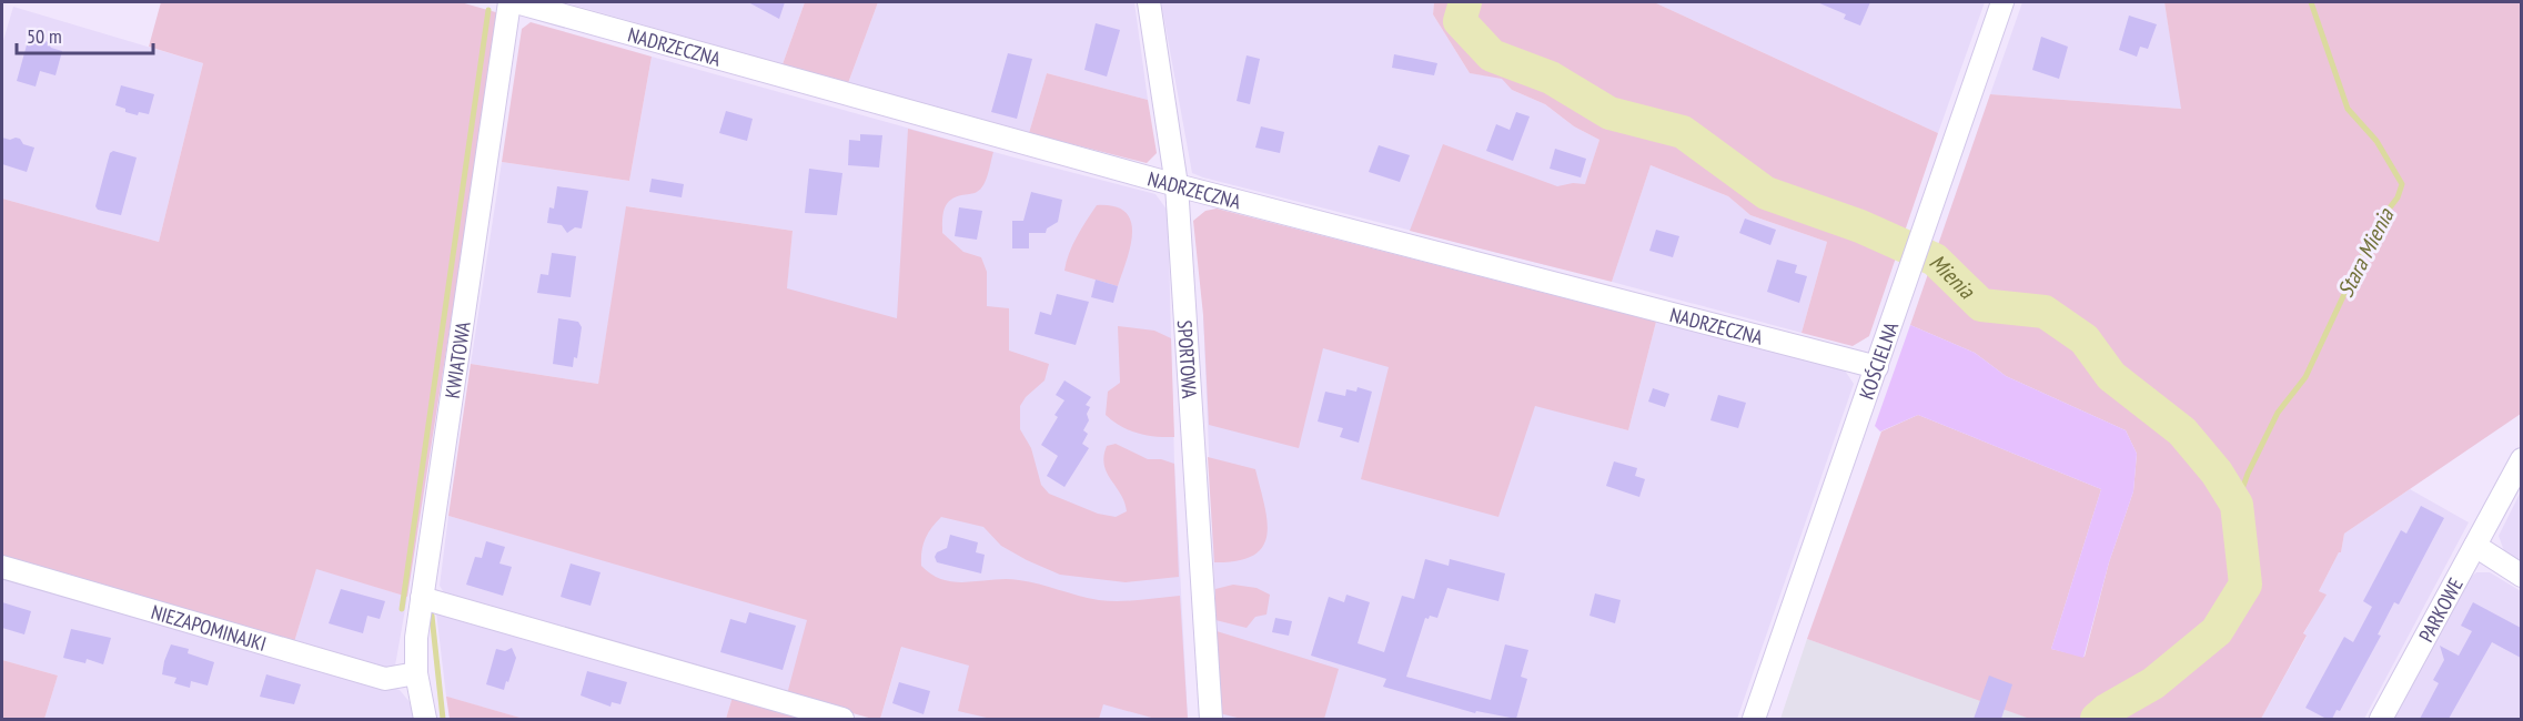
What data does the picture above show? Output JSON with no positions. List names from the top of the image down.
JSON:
{
  "streets": {
    "street": [
      "NADRZECZNA",
      "SPORTOWA",
      "KWIATOWA",
      "KOŚCIELNA",
      "PARKOWE",
      "NIEZAPOMINAJKI"
    ]
  },
  "crossings": [
    ["NADRZECZNA", "SPORTOWA"],
    ["NADRZECZNA", "KOŚCIELNA"],
    ["KWIATOWA", "NIEZAPOMINAJKI"]
  ],
  "water": ["Stara Mienia", "Mienia"],
  "scale_bar": "50 m"
}
